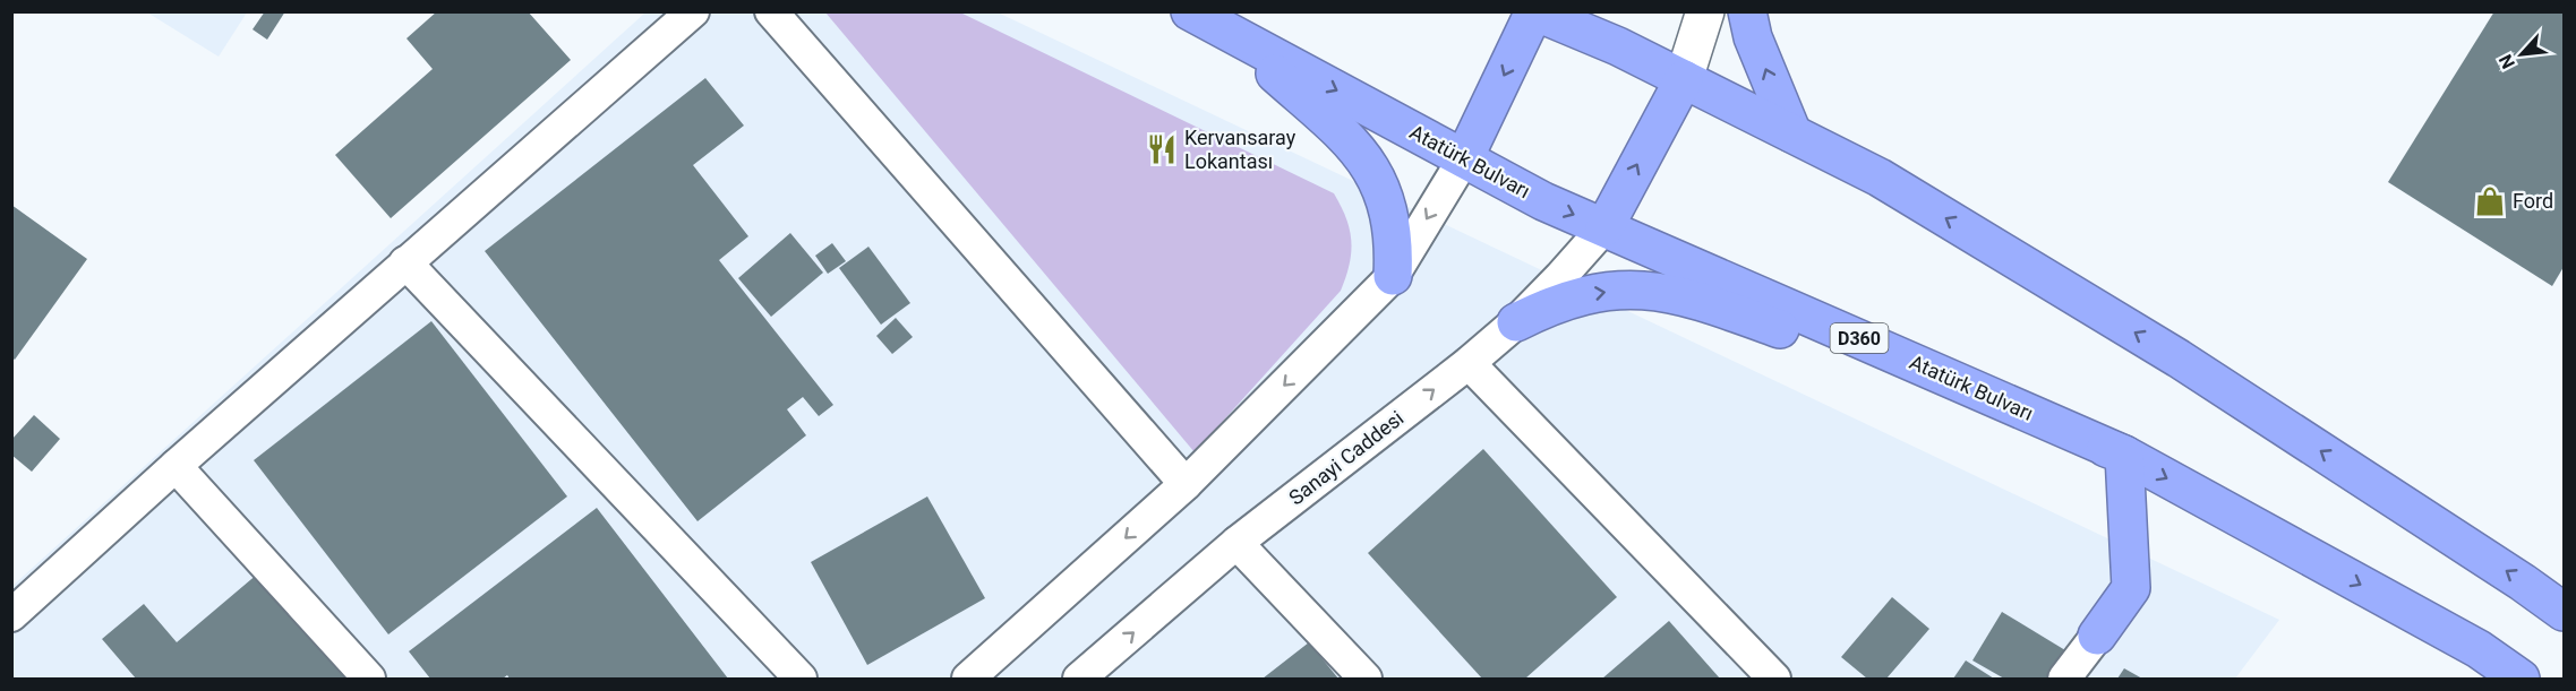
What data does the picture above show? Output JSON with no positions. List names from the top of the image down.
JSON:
{
  "streets": {
    "highway": ["Atatürk Bulvarı", "D360"],
    "street": ["Sanayi Caddesi"]
  },
  "crossings": [
    ["Atatürk Bulvarı", "Sanayi Caddesi"]
  ],
  "places": {
    "restaurant": ["Kervansaray Lokantası"],
    "shop": ["Ford"]
  },
  "north": "bottom left"
}
